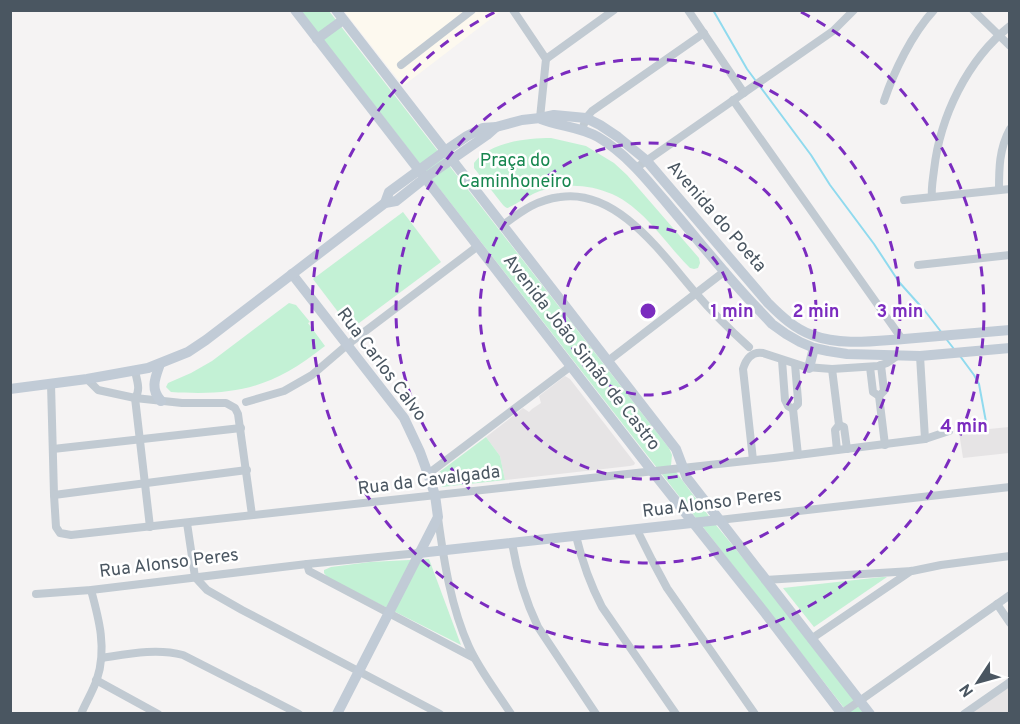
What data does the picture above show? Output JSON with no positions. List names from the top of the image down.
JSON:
{
  "streets": {
    "main road": [
      "Avenida do Poeta",
      "Avenida João Simão de Castro",
      "Rua Carlos Calvo",
      "Rua Alonso Peres"
    ],
    "street": ["Rua da Cavalgada"]
  },
  "crossings": [
    ["Avenida do Poeta", "Avenida João Simão de Castro"],
    ["Avenida do Poeta", "Rua Carlos Calvo"],
    ["Avenida do Poeta", "Rua da Cavalgada"],
    ["Avenida João Simão de Castro", "Rua da Cavalgada"],
    ["Avenida João Simão de Castro", "Rua Alonso Peres"],
    ["Rua Carlos Calvo", "Rua da Cavalgada"],
    ["Rua Carlos Calvo", "Rua Alonso Peres"]
  ],
  "parks": ["Praça do Caminhoneiro"],
  "north": "bottom left",
  "rings": [
    "1 min",
    "2 min",
    "3 min",
    "4 min"
  ]
}
